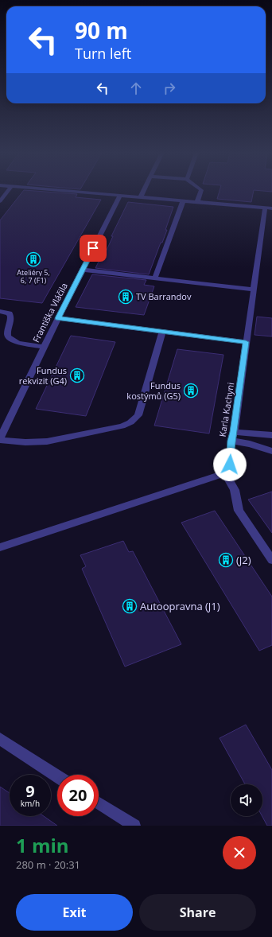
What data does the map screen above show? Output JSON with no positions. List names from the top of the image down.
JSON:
{
  "streets": {
    "lane": ["Františka Vláčila", "Karla Kachyni"]
  },
  "places": {
    "building": [
      "Ateliéry 5, 6, 7 (F1)",
      "TV Barrandov",
      "Fundus rekvizit (G4)",
      "Fundus kostýmů (G5)",
      "(J2)",
      "Autoopravna (J1)"
    ]
  },
  "page": {
    "turn": ["90 m", "Turn left"],
    "speed": "9 km/h",
    "limit": "20",
    "heading": ["1 min", "280 m · 20:31"],
    "buttons": ["Exit", "Share"]
  }
}
